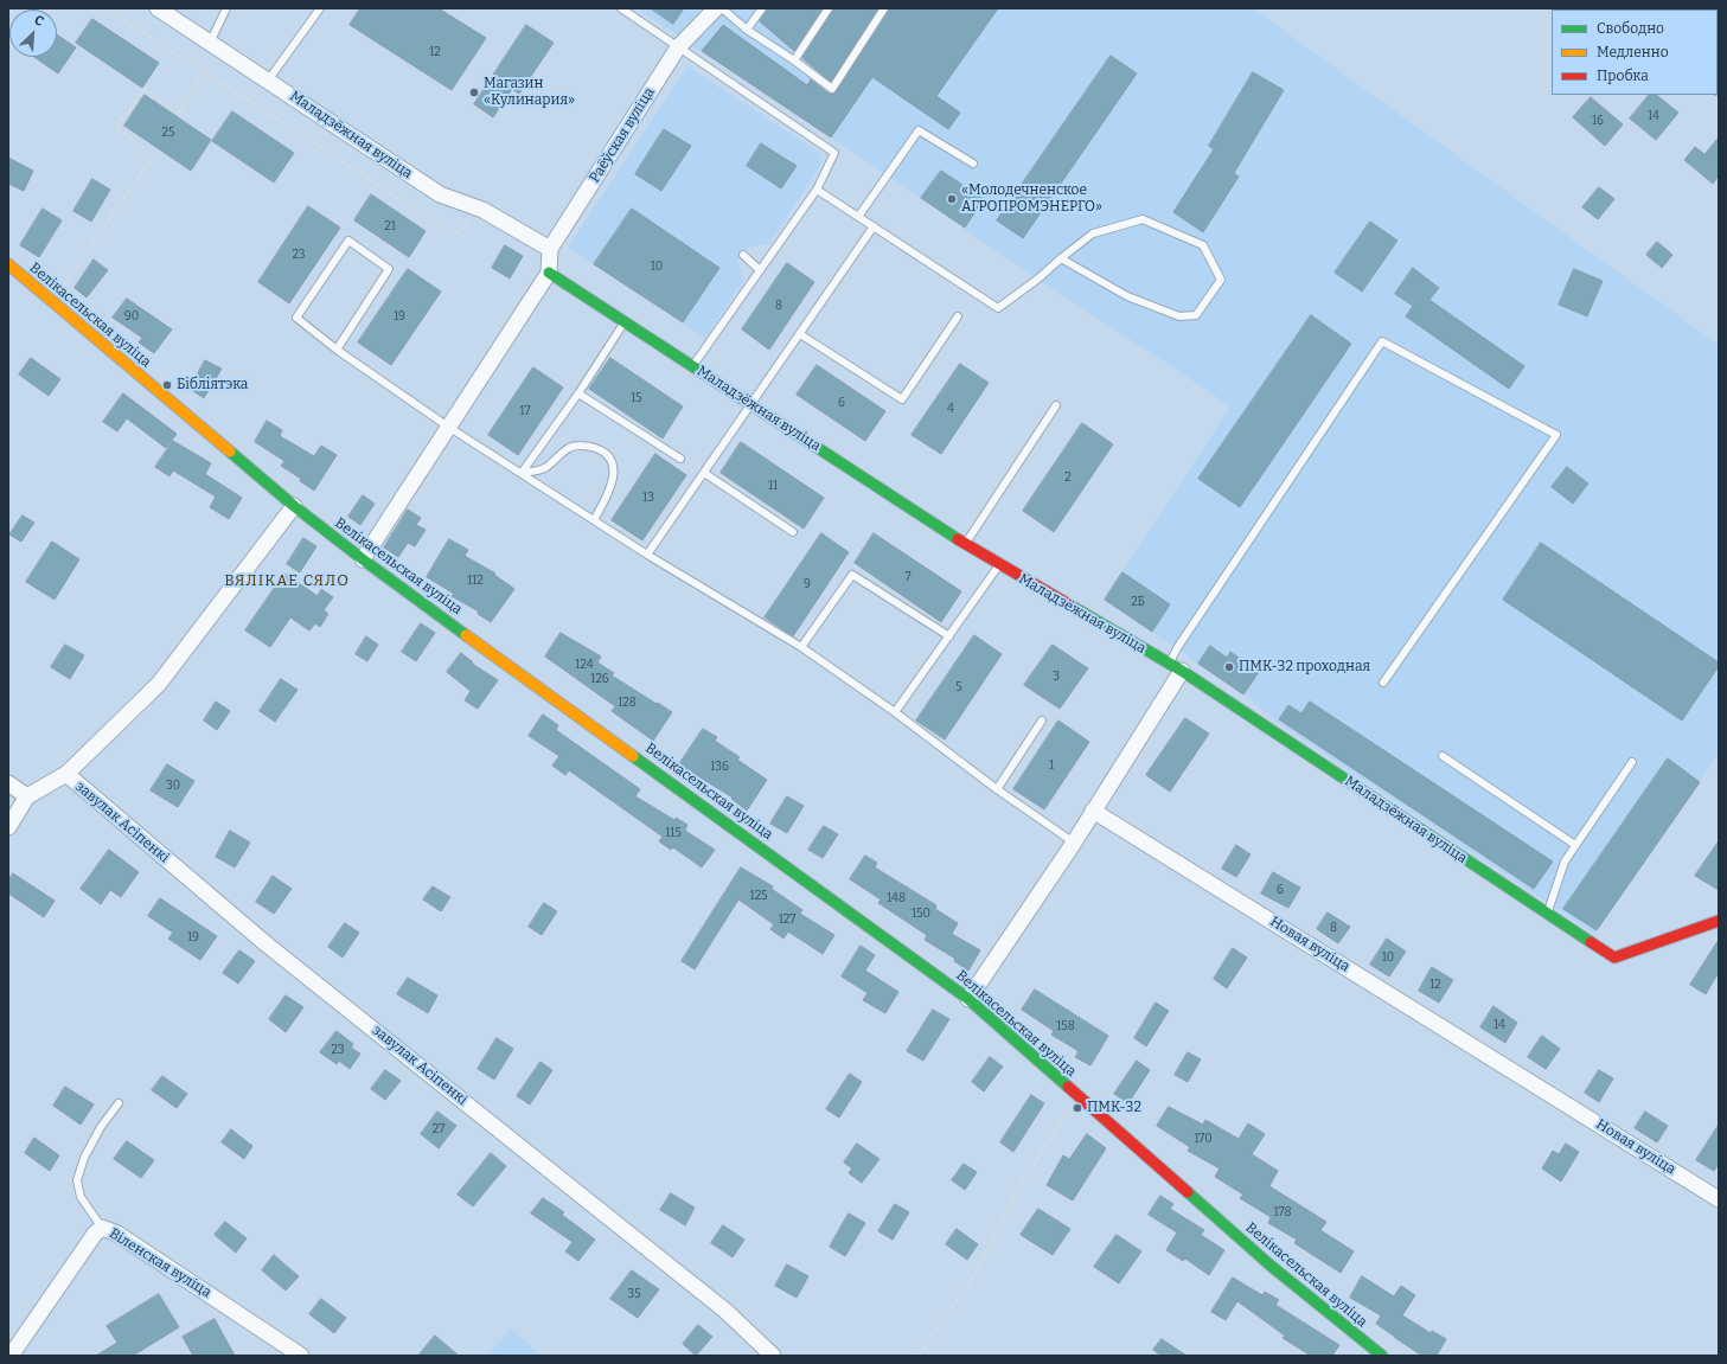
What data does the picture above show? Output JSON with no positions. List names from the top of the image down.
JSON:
{
  "streets": {
    "street": [
      "Маладзёжная вуліца",
      "Раёўская вуліца",
      "Велікасельская вуліца",
      "завулак Асіпенкі",
      "Новая вуліца",
      "Віленская вуліца"
    ]
  },
  "crossings": [
    ["Маладзёжная вуліца", "Раёўская вуліца"],
    ["Велікасельская вуліца", "завулак Асіпенкі"]
  ],
  "districts": ["ВЯЛІКАЕ СЯЛО"],
  "places": [
    "Магазин «Кулинария»",
    "«Молодечненское АГРОПРОМЭНЕРГО»",
    "Бібліятэка",
    "ПМК-32 проходная",
    "ПМК-32"
  ],
  "house_numbers": [
    "12",
    "14",
    "16",
    "25",
    "21",
    "23",
    "10",
    "8",
    "90",
    "19",
    "15",
    "6",
    "4",
    "17",
    "2",
    "11",
    "13",
    "7",
    "112",
    "9",
    "2Б",
    "124",
    "3",
    "126",
    "5",
    "128",
    "1",
    "136",
    "30",
    "115",
    "6",
    "125",
    "148",
    "150",
    "127",
    "8",
    "19",
    "10",
    "12",
    "14",
    "158",
    "23",
    "27",
    "170",
    "178",
    "35"
  ],
  "legend": ["Свободно", "Медленно", "Пробка"],
  "north": "top right"
}
